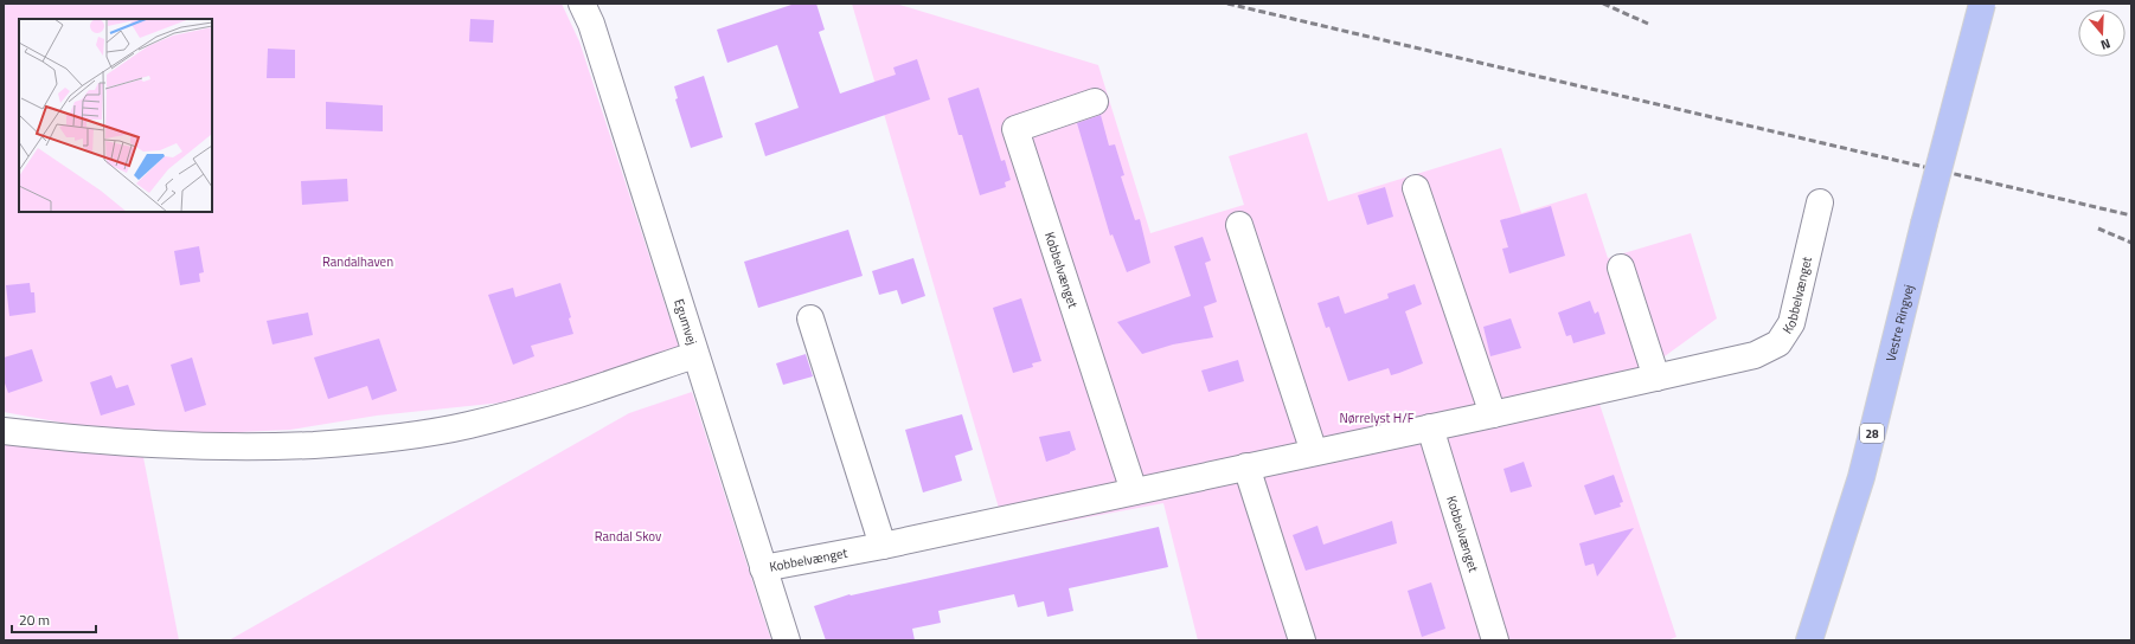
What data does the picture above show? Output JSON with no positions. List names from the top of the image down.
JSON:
{
  "streets": {
    "main road": ["Vestre Ringvej", "28"],
    "street": ["Kobbelvænget", "Egumvej"]
  },
  "crossings": [
    ["Kobbelvænget", "Egumvej"]
  ],
  "parks": ["Randalhaven", "Nørrelyst H/F", "Randal Skov"],
  "scale_bar": "20 m",
  "north": "bottom"
}
